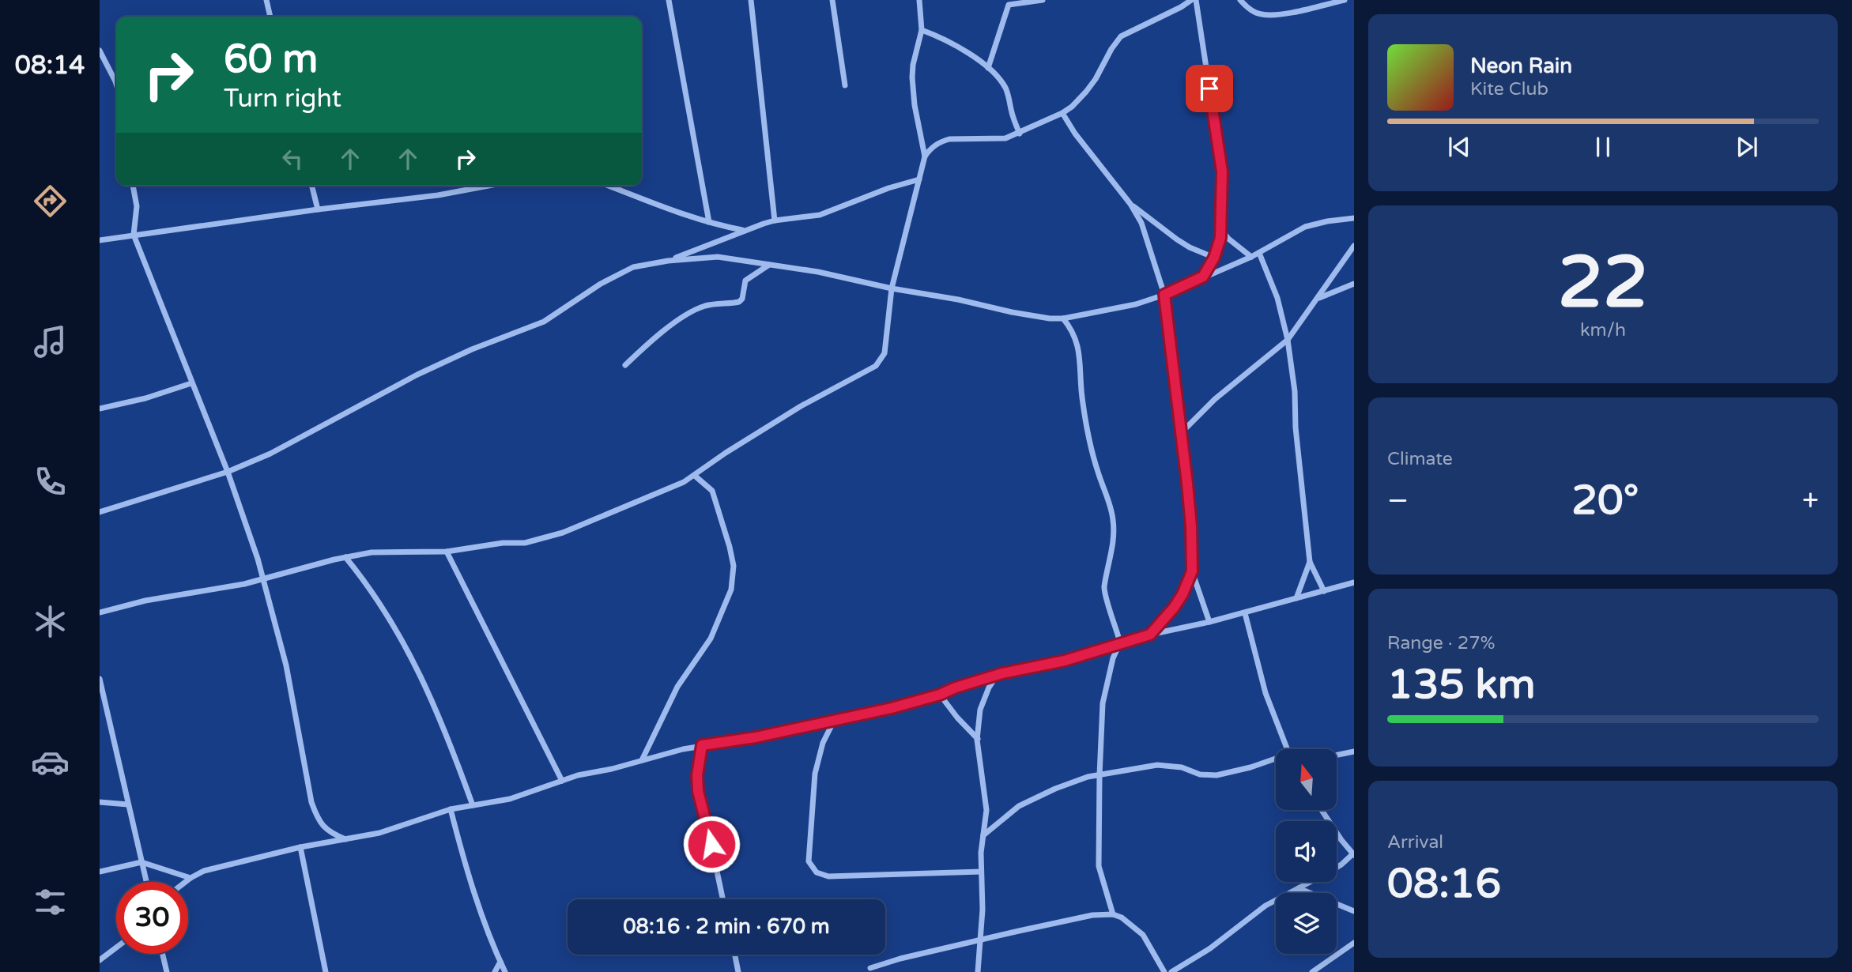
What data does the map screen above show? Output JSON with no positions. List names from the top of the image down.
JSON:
{
  "north": "top",
  "page": {
    "tabs": "08:14",
    "turn": ["60 m", "Turn right"],
    "song": ["Neon Rain", "Kite Club"],
    "tile": [
      ["22", "km/h"],
      "Climate",
      ["Range · 27%", "135 km"],
      ["Arrival", "08:16"]
    ],
    "heat": ["−", "20°", "+"],
    "limit": "30",
    "trip": "08:16 · 2 min · 670 m"
  }
}
